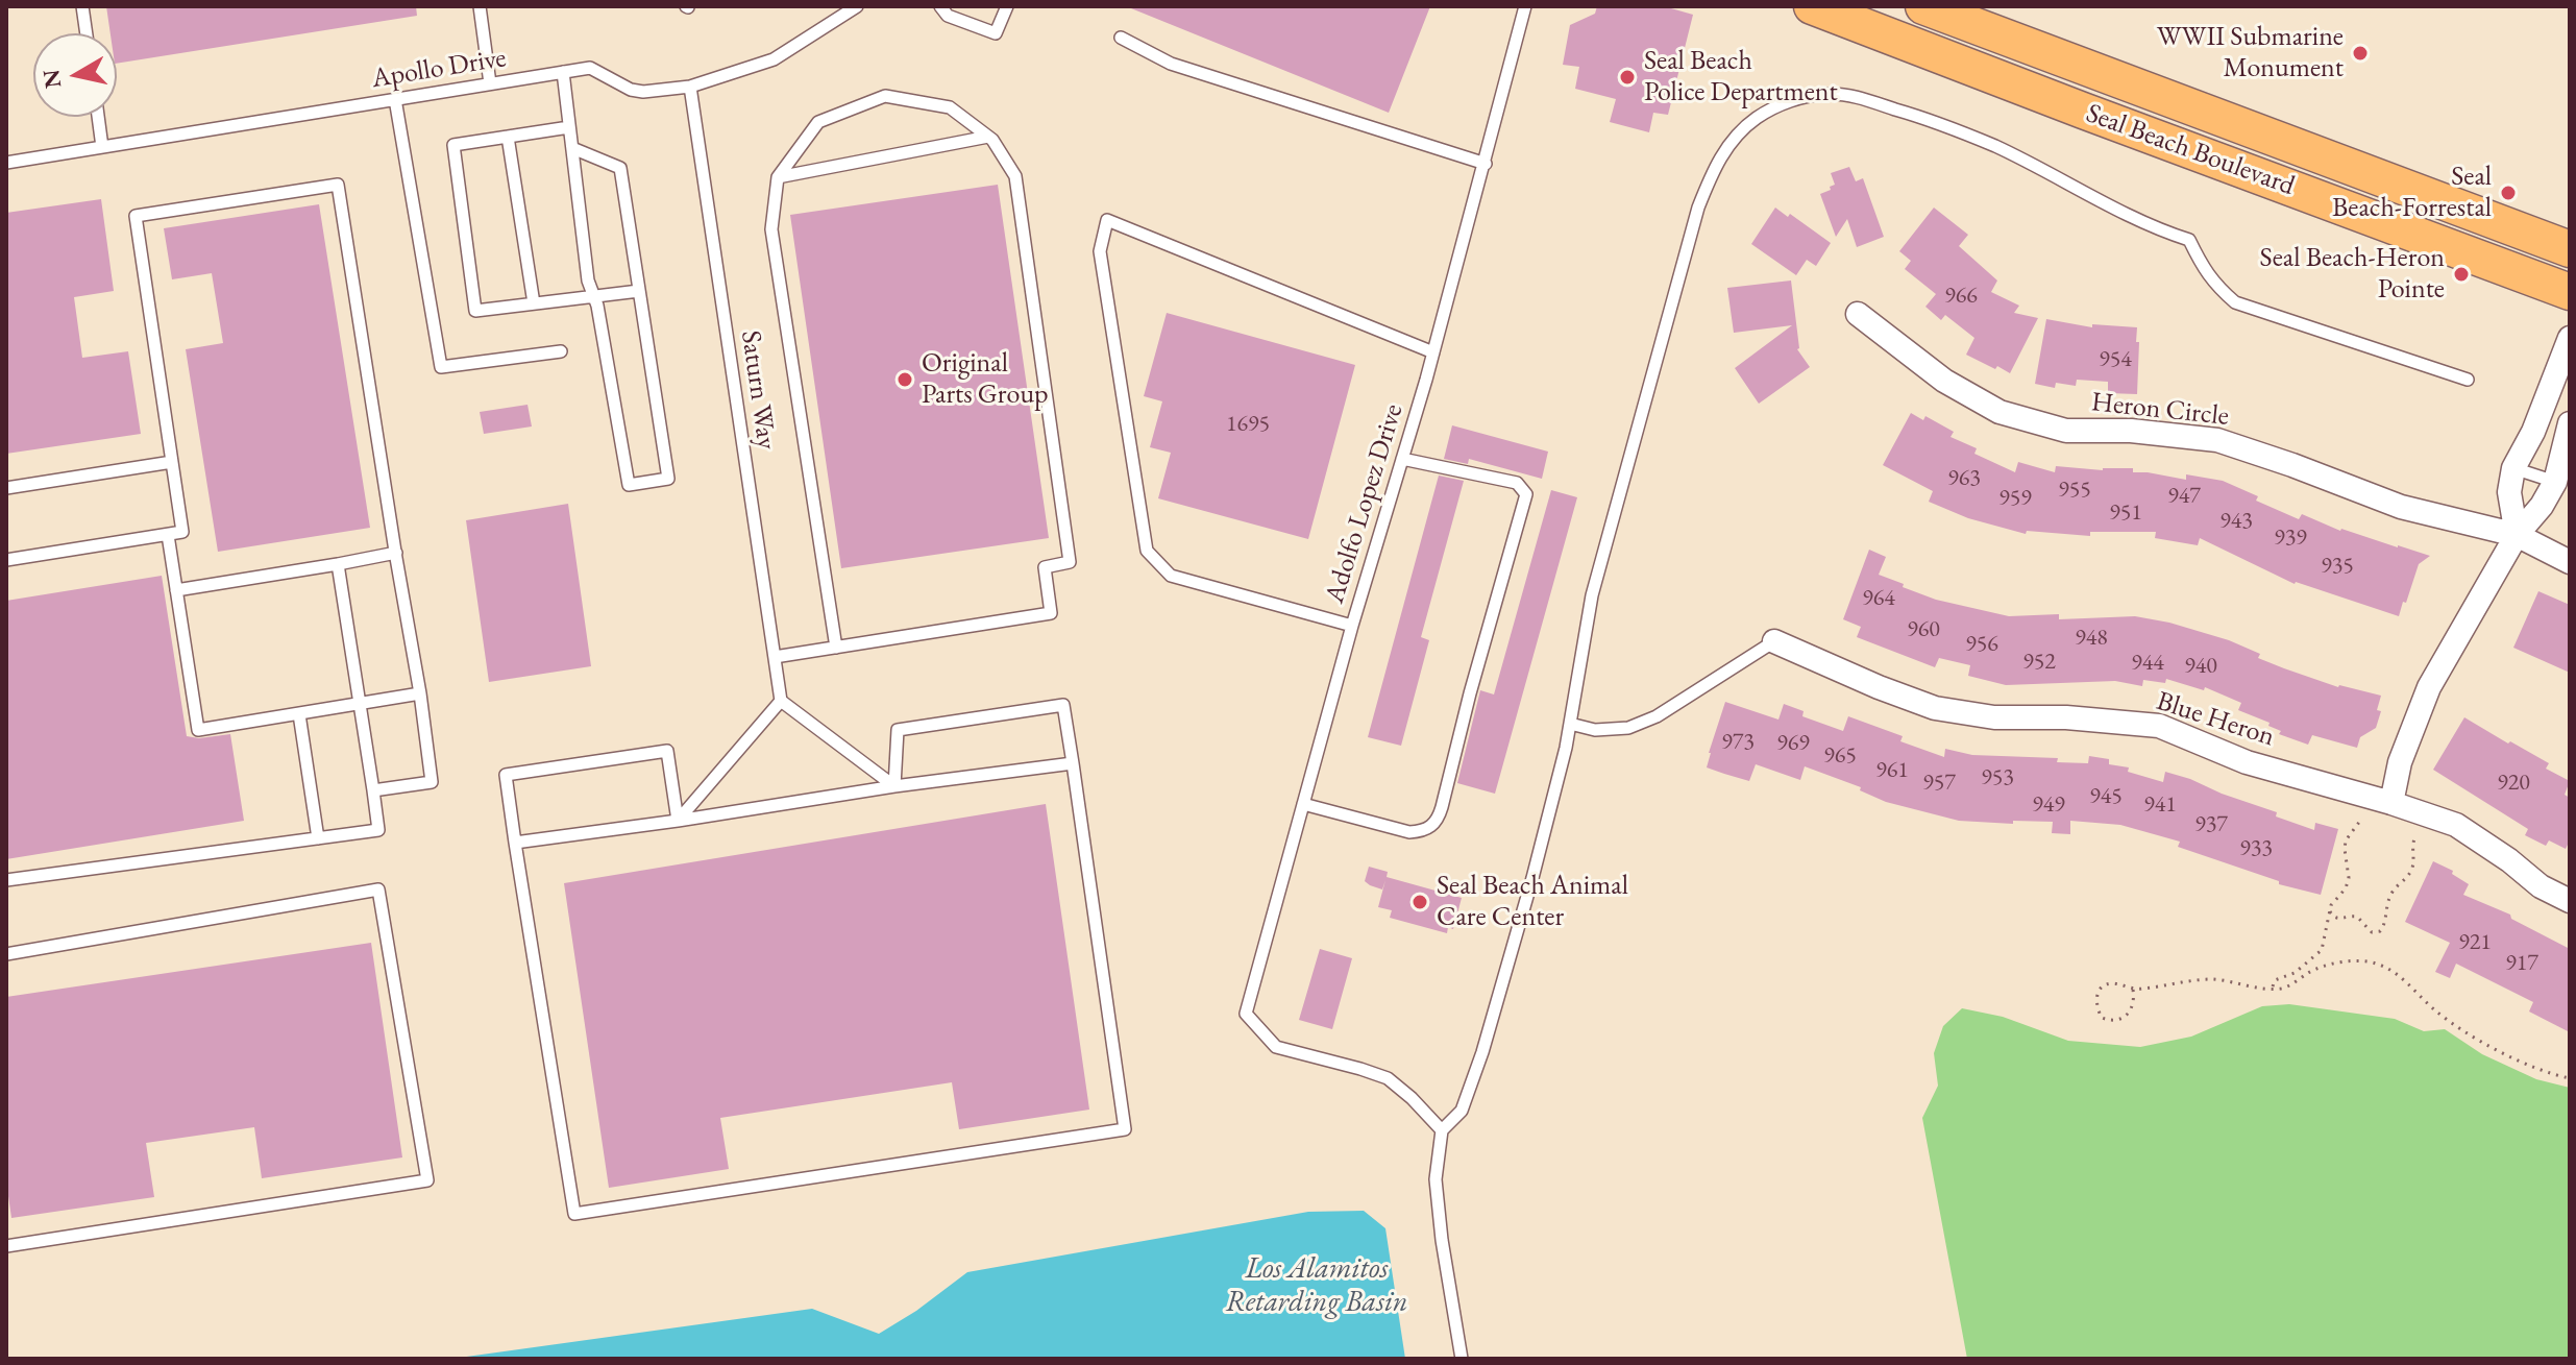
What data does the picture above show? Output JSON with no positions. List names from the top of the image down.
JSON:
{
  "streets": {
    "main road": ["Seal Beach Boulevard"],
    "street": ["Heron Circle", "Blue Heron"],
    "lane": ["Apollo Drive", "Saturn Way", "Adolfo Lopez Drive"]
  },
  "crossings": [
    ["Apollo Drive", "Saturn Way"]
  ],
  "water": ["Los Alamitos Retarding Basin"],
  "places": [
    "WWII Submarine Monument",
    "Seal Beach Police Department",
    "Seal Beach-Forrestal",
    "Seal Beach-Heron Pointe",
    "Original Parts Group",
    "Seal Beach Animal Care Center"
  ],
  "house_numbers": [
    "966",
    "954",
    "1695",
    "963",
    "955",
    "947",
    "959",
    "951",
    "943",
    "939",
    "935",
    "964",
    "960",
    "948",
    "956",
    "952",
    "944",
    "940",
    "973",
    "969",
    "965",
    "961",
    "953",
    "957",
    "920",
    "945",
    "949",
    "941",
    "937",
    "933",
    "921",
    "917"
  ],
  "north": "left"
}
